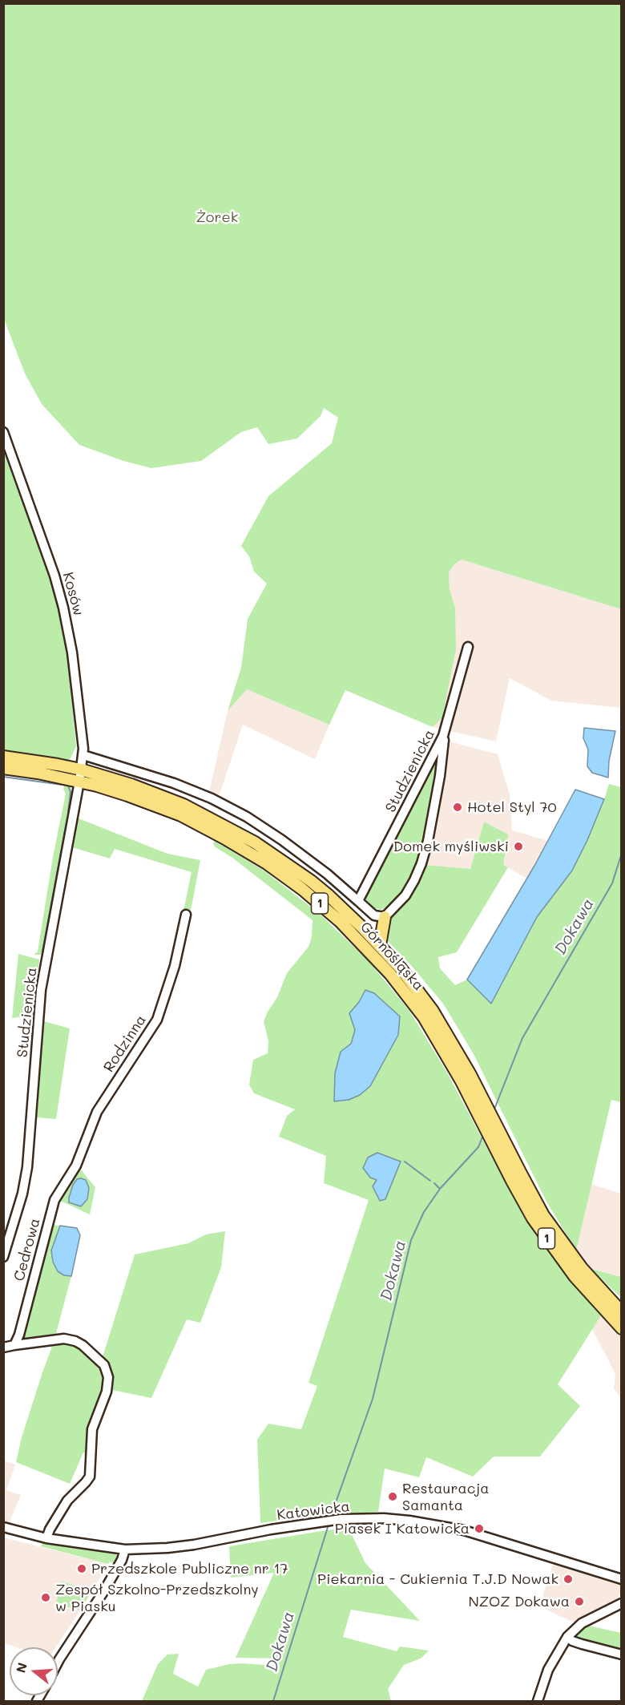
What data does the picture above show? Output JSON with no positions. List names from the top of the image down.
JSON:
{
  "streets": {
    "main road": ["1", "Górnośląska"],
    "street": [
      "Kosów",
      "Studzienicka",
      "Rodzinna",
      "Cedrowa",
      "Katowicka"
    ]
  },
  "crossings": [
    ["Kosów", "Studzienicka"],
    ["Kosów", "Górnośląska"],
    ["Studzienicka", "Górnośląska"],
    ["Rodzinna", "Cedrowa"]
  ],
  "water": ["Dokawa"],
  "parks": ["Żorek"],
  "places": [
    "Hotel Styl 70",
    "Domek myśliwski",
    "Restauracja Samanta",
    "Piasek I Katowicka",
    "Przedszkole Publiczne nr 17",
    "Piekarnia - Cukiernia T.J.D Nowak",
    "Zespół Szkolno-Przedszkolny w Piasku",
    "NZOZ Dokawa"
  ],
  "north": "left"
}
